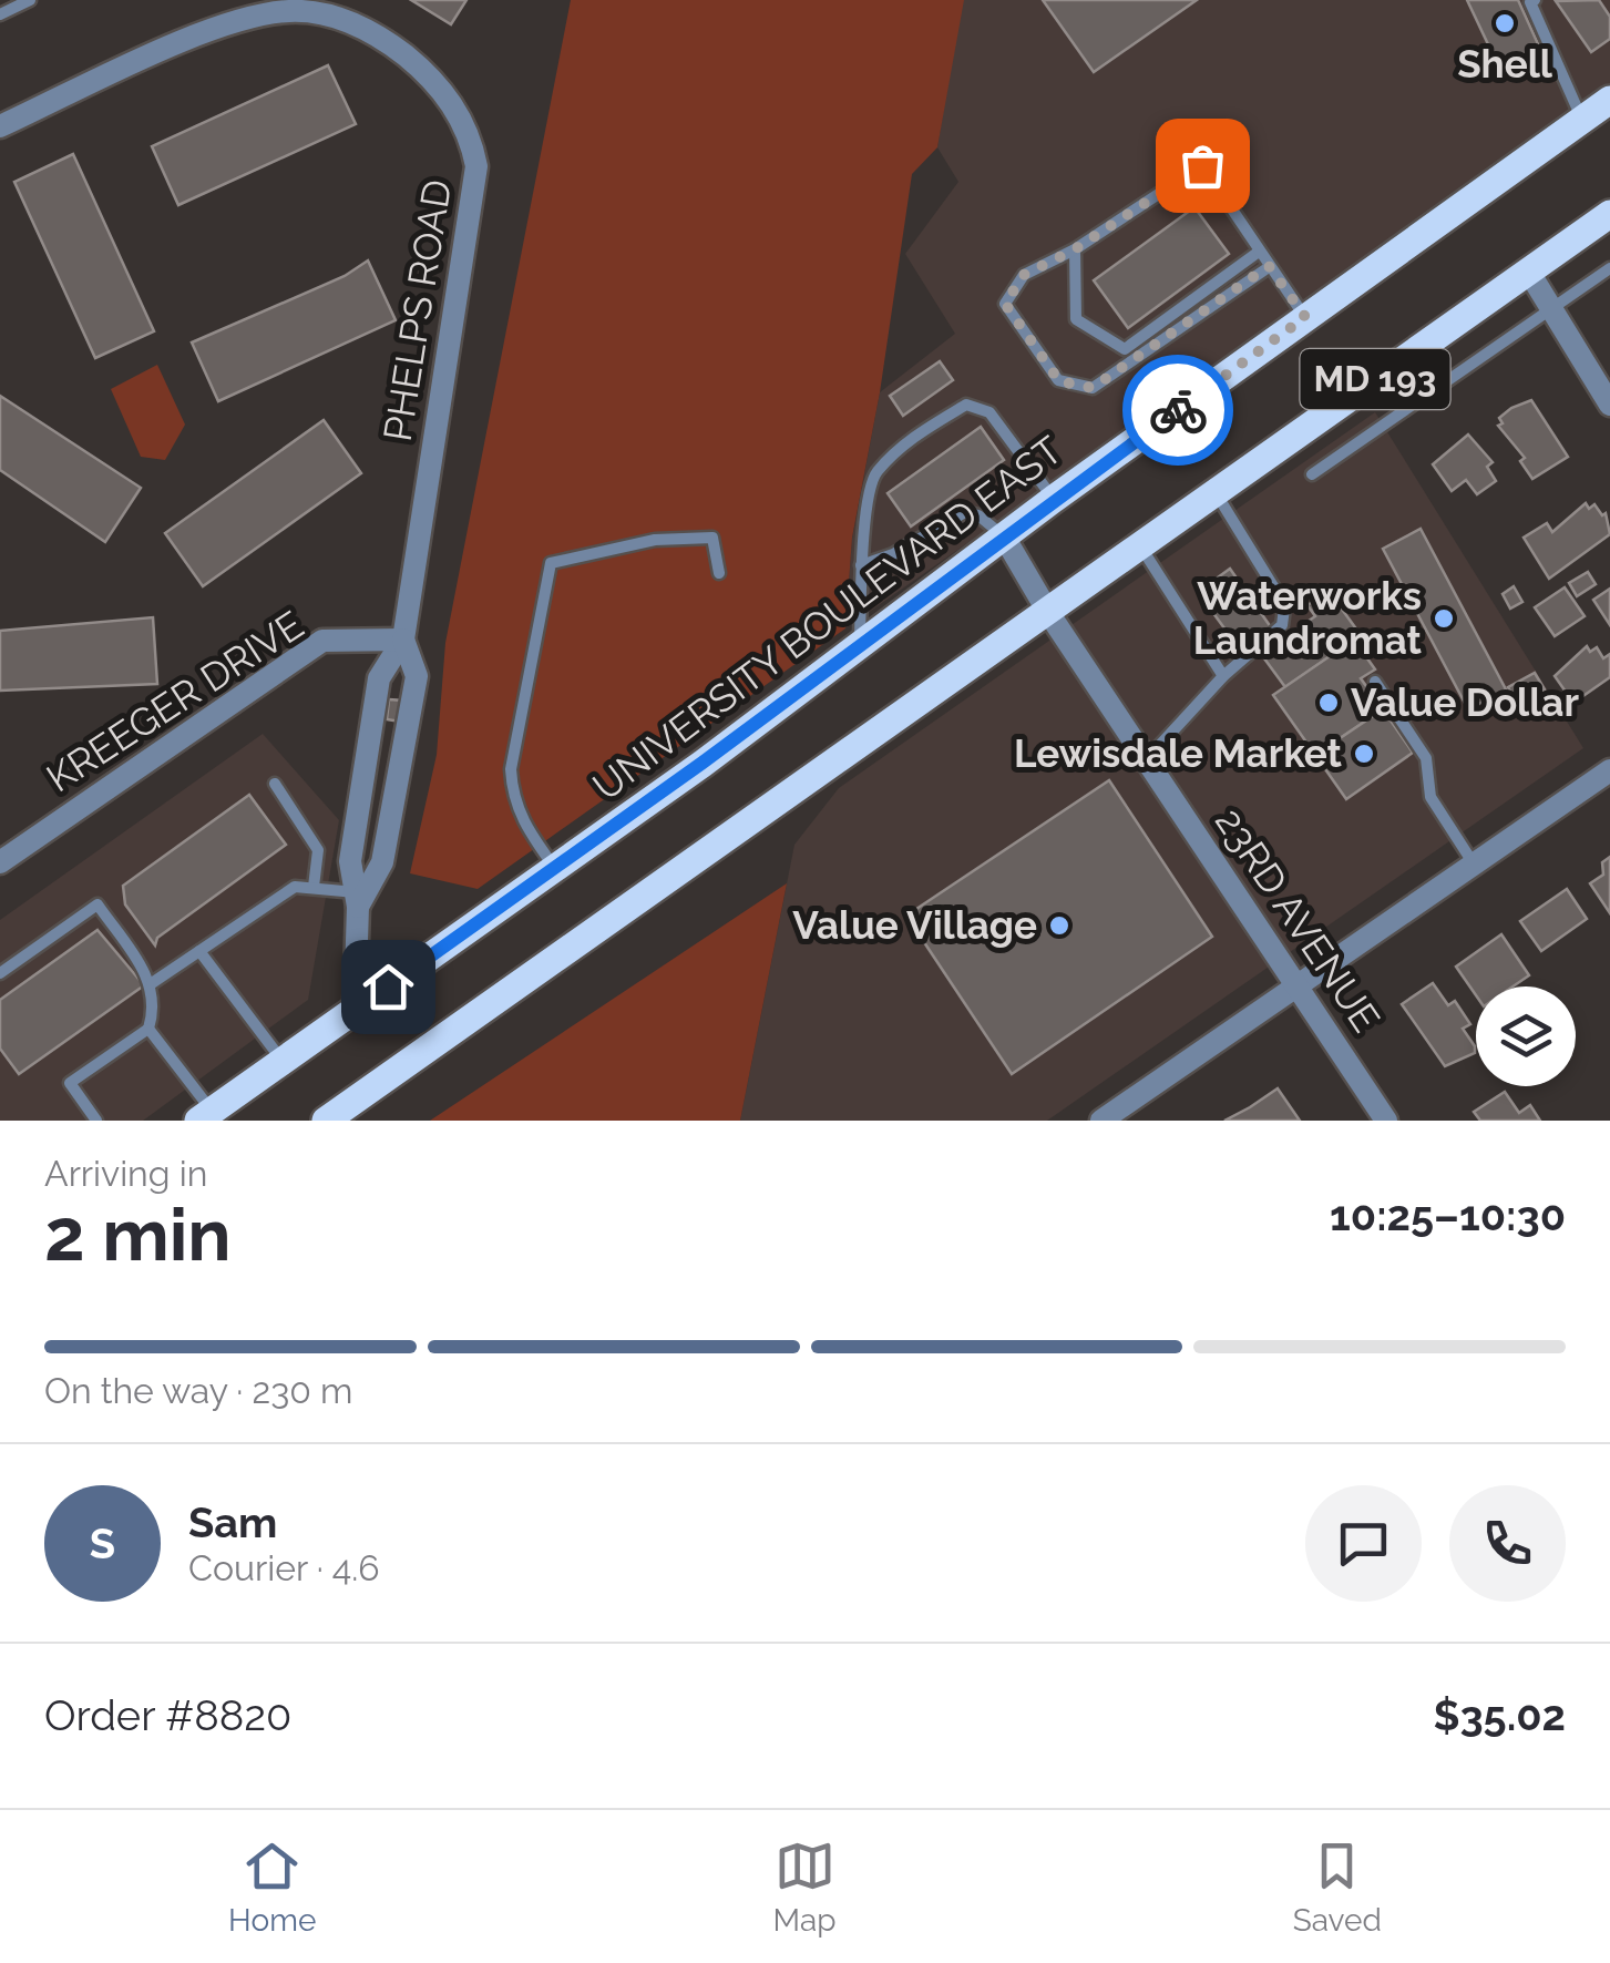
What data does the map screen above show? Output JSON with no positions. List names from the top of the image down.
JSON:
{
  "streets": {
    "main road": ["MD 193", "UNIVERSITY BOULEVARD EAST"],
    "street": ["PHELPS ROAD", "KREEGER DRIVE", "23RD AVENUE"]
  },
  "crossings": [
    ["PHELPS ROAD", "UNIVERSITY BOULEVARD EAST"],
    ["PHELPS ROAD", "KREEGER DRIVE"],
    ["MD 193", "23RD AVENUE"],
    ["UNIVERSITY BOULEVARD EAST", "23RD AVENUE"]
  ],
  "places": [
    "Shell",
    "Waterworks Laundromat",
    "Value Dollar",
    "Lewisdale Market",
    "Value Village"
  ],
  "page": {
    "heading": ["2 min", "Arriving in", "10:25–10:30"],
    "panel": [
      "Sam",
      "Courier · 4.6",
      "Order #8820",
      "$35.02"
    ],
    "bar": "On the way · 230 m",
    "round": "S",
    "tabs": ["Home", "Map", "Saved"]
  }
}
